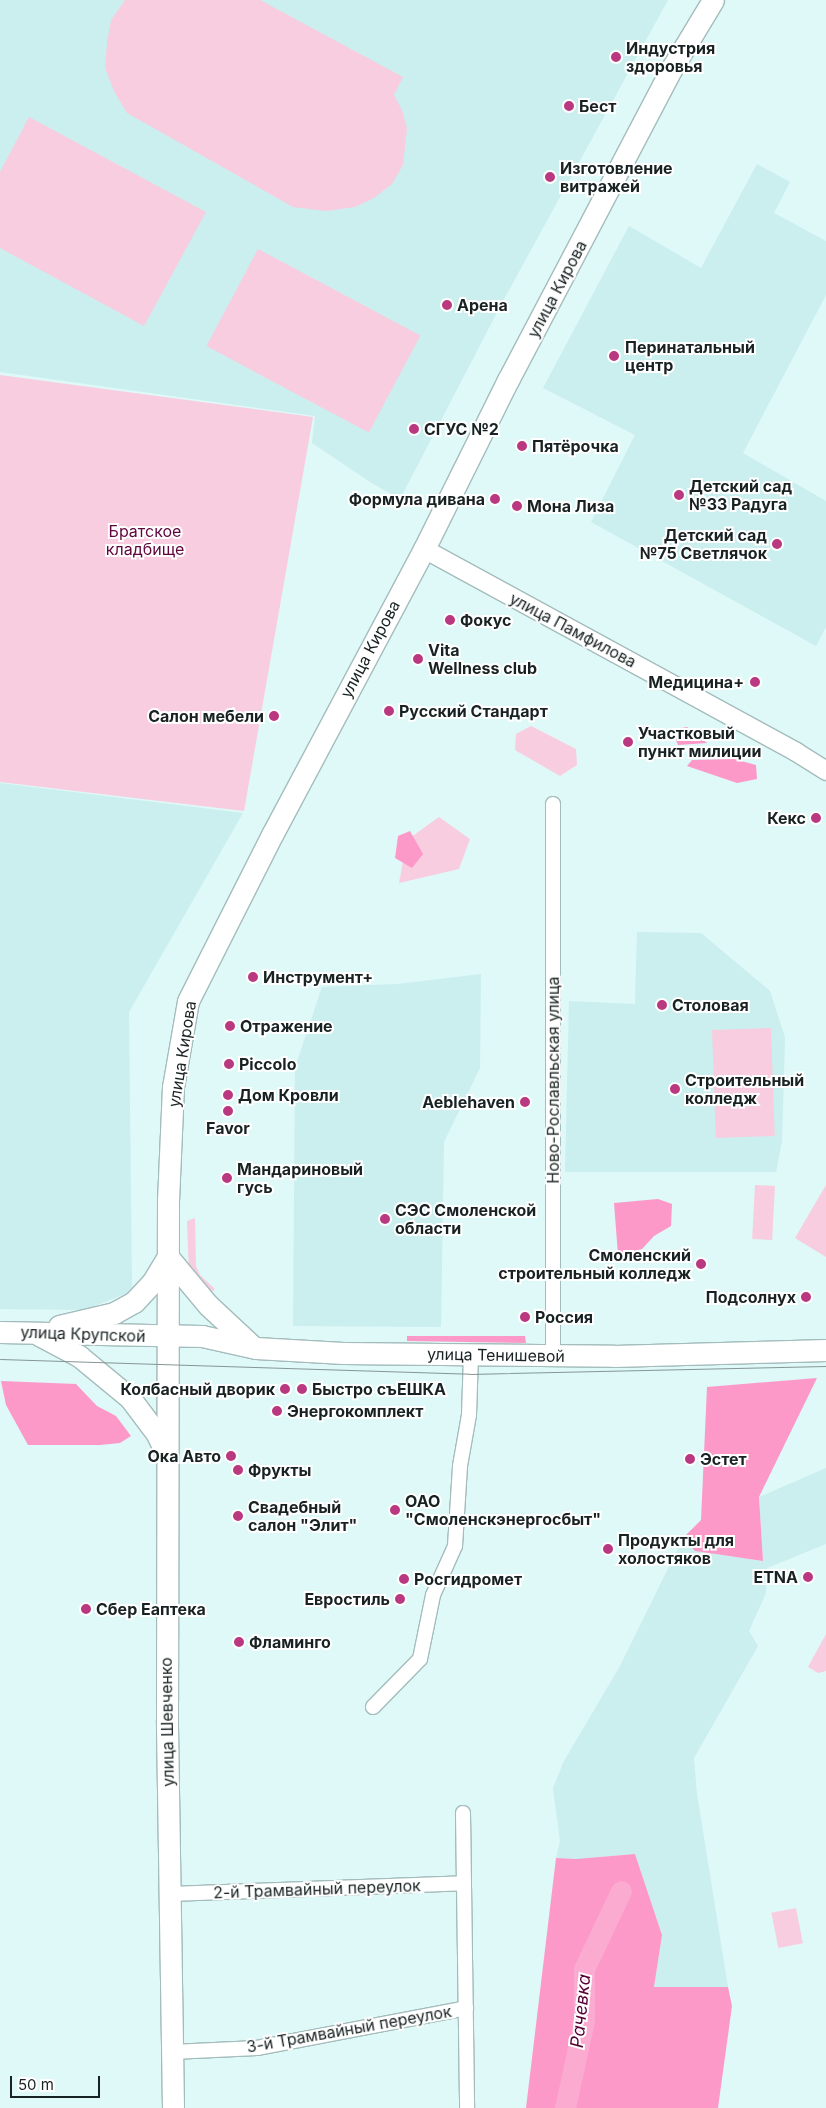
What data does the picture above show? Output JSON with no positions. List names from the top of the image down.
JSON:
{
  "streets": {
    "main road": [
      "улица Кирова",
      "улица Крупской",
      "улица Тенишевой",
      "улица Шевченко"
    ],
    "street": [
      "улица Памфилова",
      "Ново-Рославльская улица",
      "2-й Трамвайный переулок",
      "3-й Трамвайный переулок"
    ]
  },
  "crossings": [
    ["улица Кирова", "улица Памфилова"],
    ["улица Кирова", "улица Крупской"],
    ["улица Кирова", "улица Тенишевой"],
    ["улица Кирова", "улица Шевченко"],
    ["Ново-Рославльская улица", "улица Тенишевой"],
    ["улица Крупской", "улица Тенишевой"],
    ["улица Крупской", "улица Шевченко"],
    ["улица Тенишевой", "улица Шевченко"],
    ["улица Шевченко", "2-й Трамвайный переулок"],
    ["улица Шевченко", "3-й Трамвайный переулок"]
  ],
  "water": ["Рачевка"],
  "parks": ["Братское кладбище"],
  "places": [
    "Индустрия здоровья",
    "Бест",
    "Изготовление витражей",
    "Арена",
    "Перинатальный центр",
    "СГУС №2",
    "Пятёрочка",
    "Детский сад №33 Радуга",
    "Формула дивана",
    "Мона Лиза",
    "Детский сад №75 Светлячок",
    "Фокус",
    "Vita Wellness club",
    "Медицина+",
    "Русский Стандарт",
    "Салон мебели",
    "Участковый пункт милиции",
    "Кекс",
    "Инструмент+",
    "Столовая",
    "Отражение",
    "Piccolo",
    "Строительный колледж",
    "Дом Кровли",
    "Aeblehaven",
    "Favor",
    "Мандариновый гусь",
    "СЭС Смоленской области",
    "Смоленский строительный колледж",
    "Подсолнух",
    "Россия",
    "Колбасный дворик",
    "Быстро съЕШКА",
    "Энергокомплект",
    "Ока Авто",
    "Эстет",
    "Фрукты",
    "ОАО \"Смоленскэнергосбыт\"",
    "Свадебный салон \"Элит\"",
    "Продукты для холостяков",
    "ETNA",
    "Росгидромет",
    "Евростиль",
    "Сбер Еаптека",
    "Фламинго"
  ],
  "scale_bar": "50 m"
}
